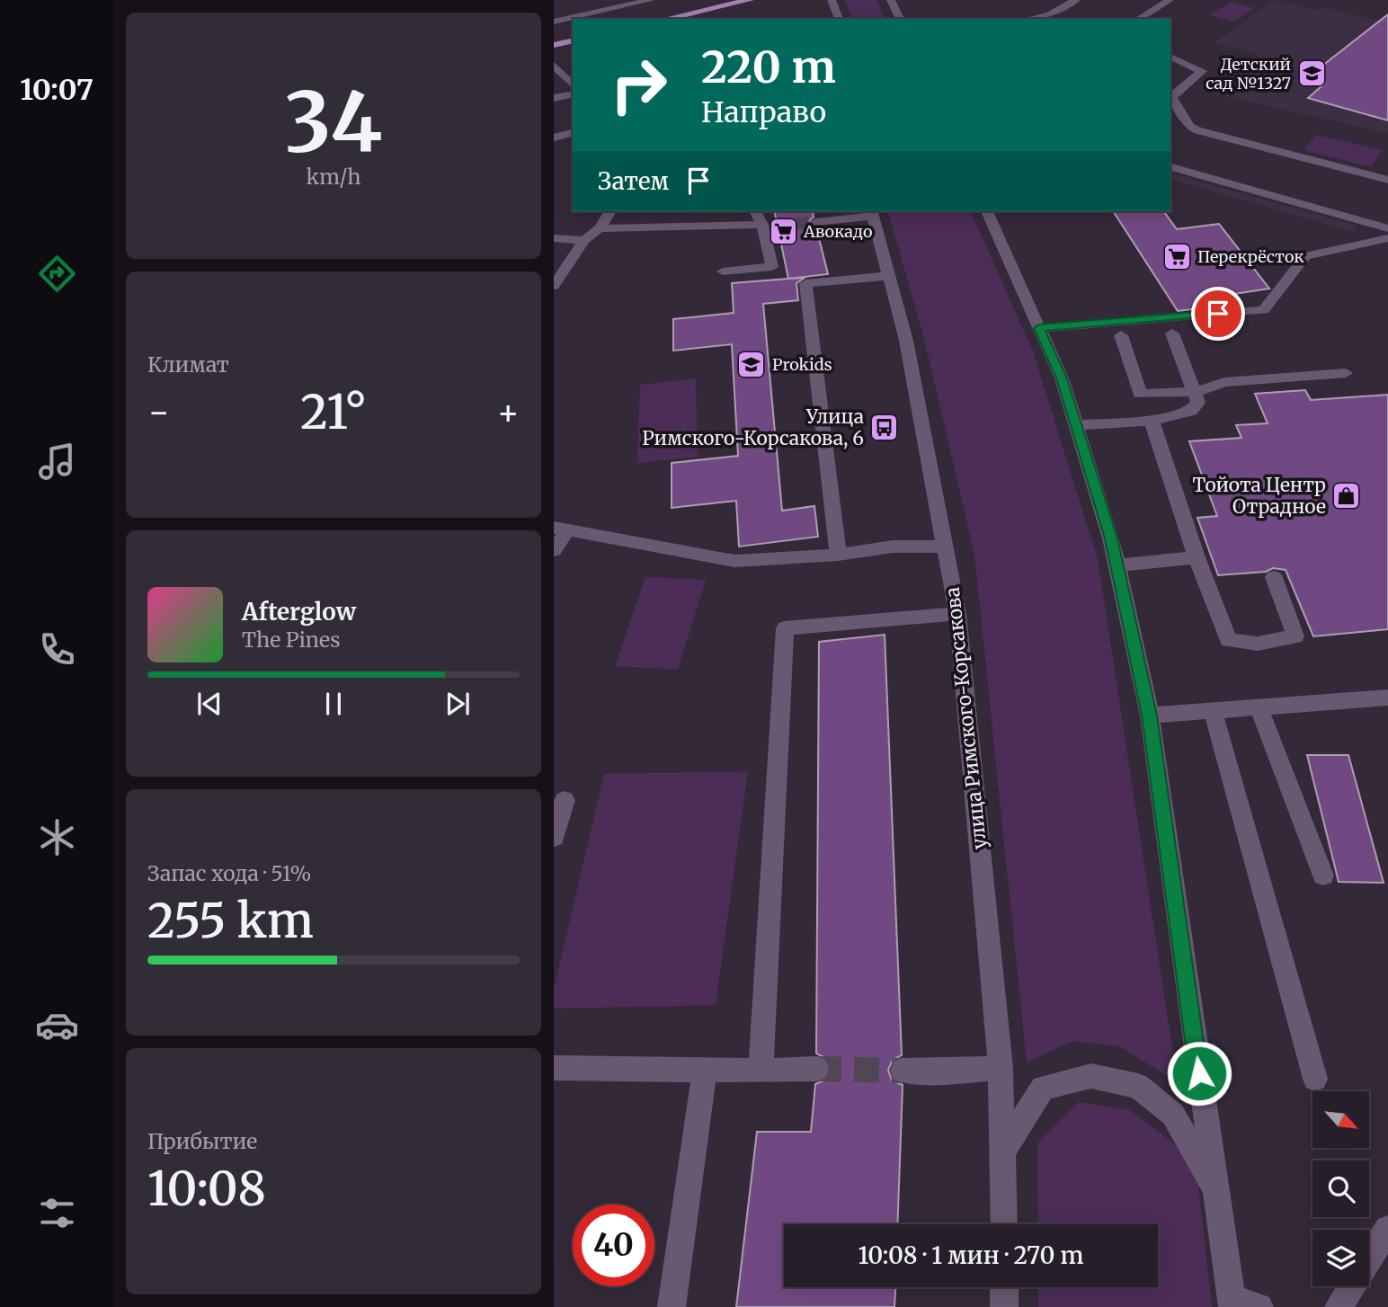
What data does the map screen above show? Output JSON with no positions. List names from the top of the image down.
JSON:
{
  "streets": {
    "street": ["улица Римского-Корсакова"]
  },
  "places": {
    "school or university": ["Детский сад №1327", "Prokids"],
    "supermarket": ["Авокадо", "Перекрёсток"],
    "bus stop": ["Улица Римского-Корсакова, 6"],
    "shop": ["Тойота Центр Отрадное"]
  },
  "north": "bottom right",
  "page": {
    "tabs": "10:07",
    "tile": [
      ["34", "km/h"],
      "Климат",
      ["Запас хода · 51%", "255 km"],
      ["Прибытие", "10:08"]
    ],
    "turn": ["220 m", "Направо"],
    "then": "Затем",
    "heat": ["−", "21°", "+"],
    "song": ["Afterglow", "The Pines"],
    "limit": "40",
    "trip": "10:08 · 1 мин · 270 m"
  }
}
